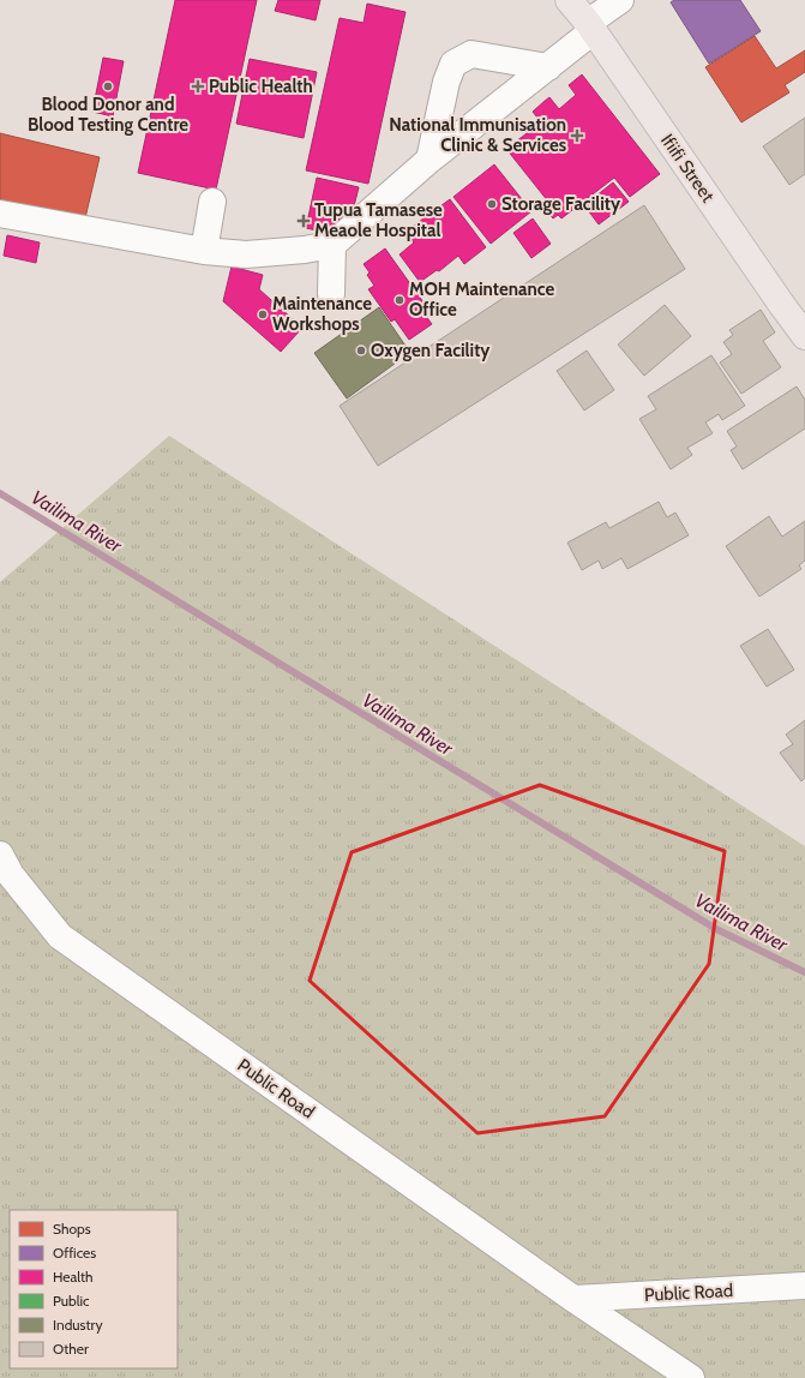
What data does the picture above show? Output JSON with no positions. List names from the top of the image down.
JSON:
{
  "streets": {
    "main road": ["Ifiifi Street"],
    "street": ["Public Road"]
  },
  "water": ["Vailima River"],
  "places": {
    "other": [
      "Blood Donor and Blood Testing Centre",
      "Storage Facility",
      "MOH Maintenance Office",
      "Maintenance Workshops",
      "Oxygen Facility"
    ],
    "health": ["Public Health", "National Immunisation Clinic & Services", "Tupua Tamasese Meaole Hospital"]
  },
  "legend": [
    "Shops",
    "Offices",
    "Health",
    "Public",
    "Industry",
    "Other"
  ]
}
